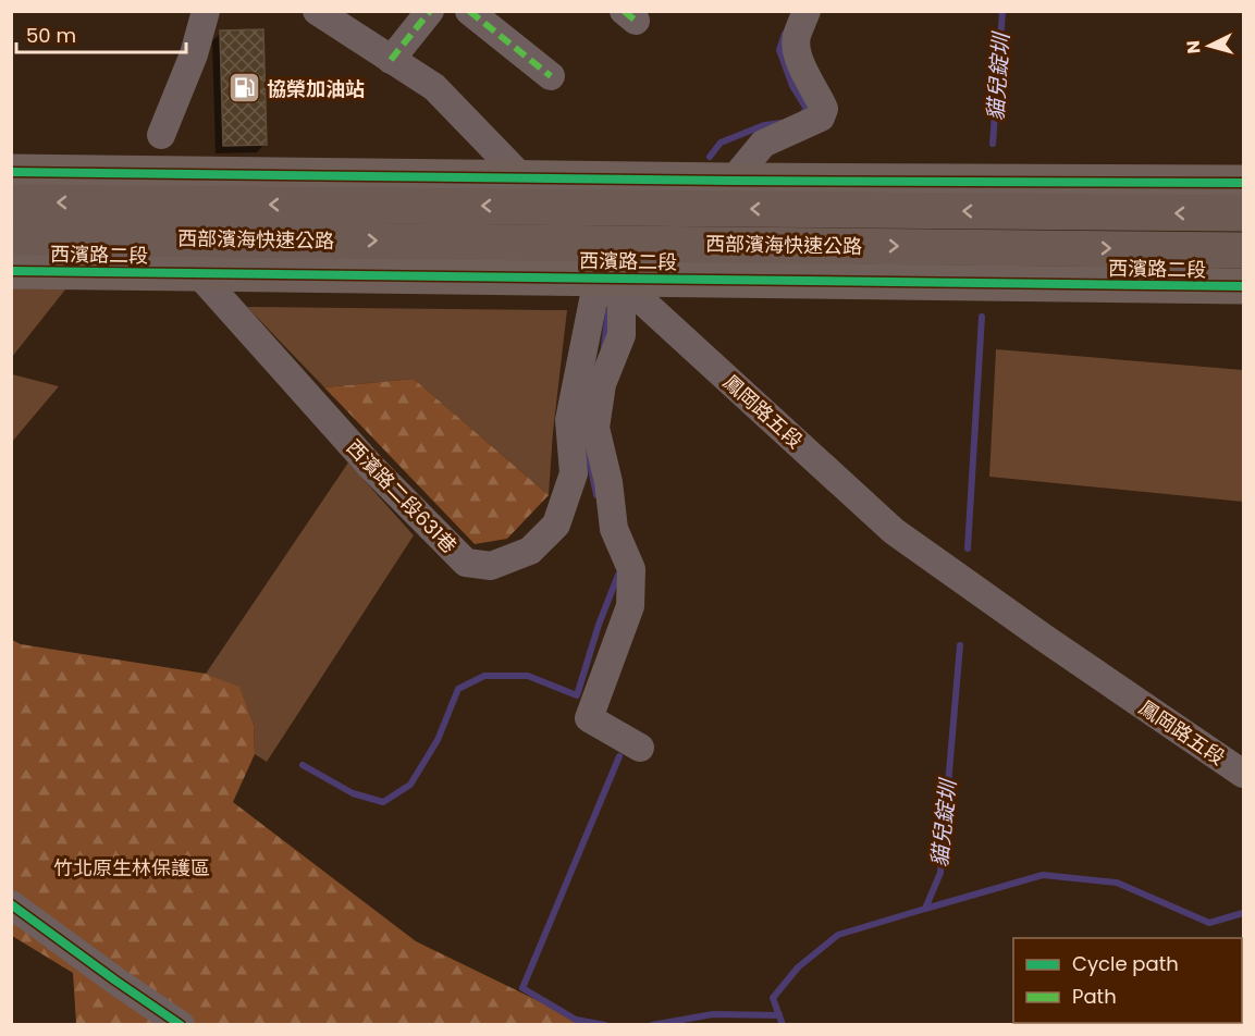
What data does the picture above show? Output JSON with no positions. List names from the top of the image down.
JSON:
{
  "streets": {
    "highway": ["西部濱海快速公路"],
    "main road": ["西濱路二段"],
    "street": ["鳳岡路五段", "西濱路二段631巷"]
  },
  "crossings": [
    ["西部濱海快速公路", "鳳岡路五段"],
    ["西濱路二段", "鳳岡路五段"],
    ["西濱路二段", "西濱路二段631巷"],
    ["鳳岡路五段", "西濱路二段631巷"]
  ],
  "water": ["貓兒錠圳"],
  "parks": ["竹北原生林保護區"],
  "places": {
    "fuel station": ["協榮加油站"]
  },
  "legend": ["Cycle path", "Path"],
  "scale_bar": "50 m",
  "north": "left"
}
